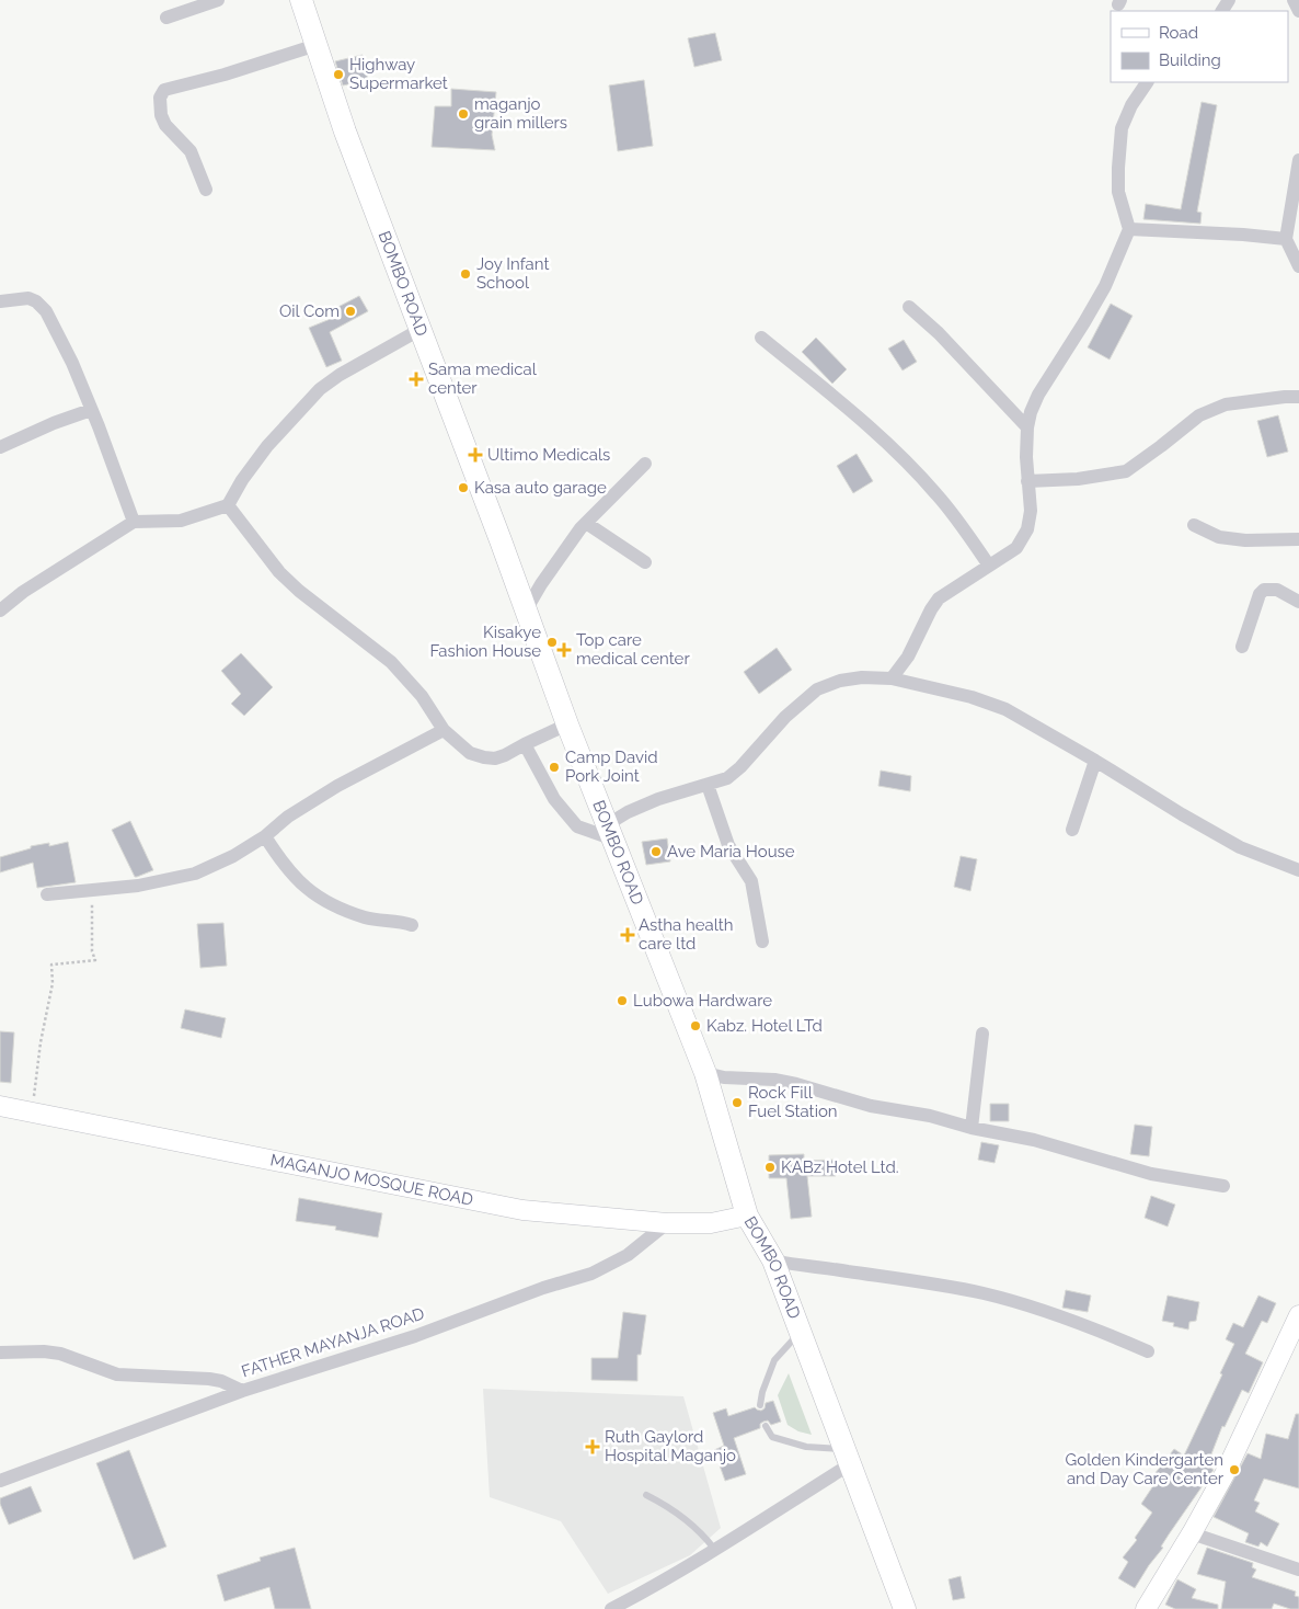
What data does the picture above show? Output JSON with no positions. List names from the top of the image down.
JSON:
{
  "streets": {
    "main road": ["BOMBO ROAD"],
    "street": ["MAGANJO MOSQUE ROAD", "FATHER MAYANJA ROAD"]
  },
  "crossings": [
    ["BOMBO ROAD", "MAGANJO MOSQUE ROAD"],
    ["MAGANJO MOSQUE ROAD", "FATHER MAYANJA ROAD"]
  ],
  "places": {
    "other": [
      "Highway Supermarket",
      "maganjo grain millers",
      "Joy Infant School",
      "Oil Com",
      "Kasa auto garage",
      "Kisakye Fashion House",
      "Camp David Pork Joint",
      "Ave Maria House",
      "Lubowa Hardware",
      "Kabz. Hotel LTd",
      "Rock Fill Fuel Station",
      "KABz Hotel Ltd.",
      "Golden Kindergarten and Day Care Center"
    ],
    "health": [
      "Sama medical center",
      "Ultimo Medicals",
      "Top care medical center",
      "Astha health care ltd",
      "Ruth Gaylord Hospital Maganjo"
    ]
  },
  "legend": ["Road", "Building"]
}
